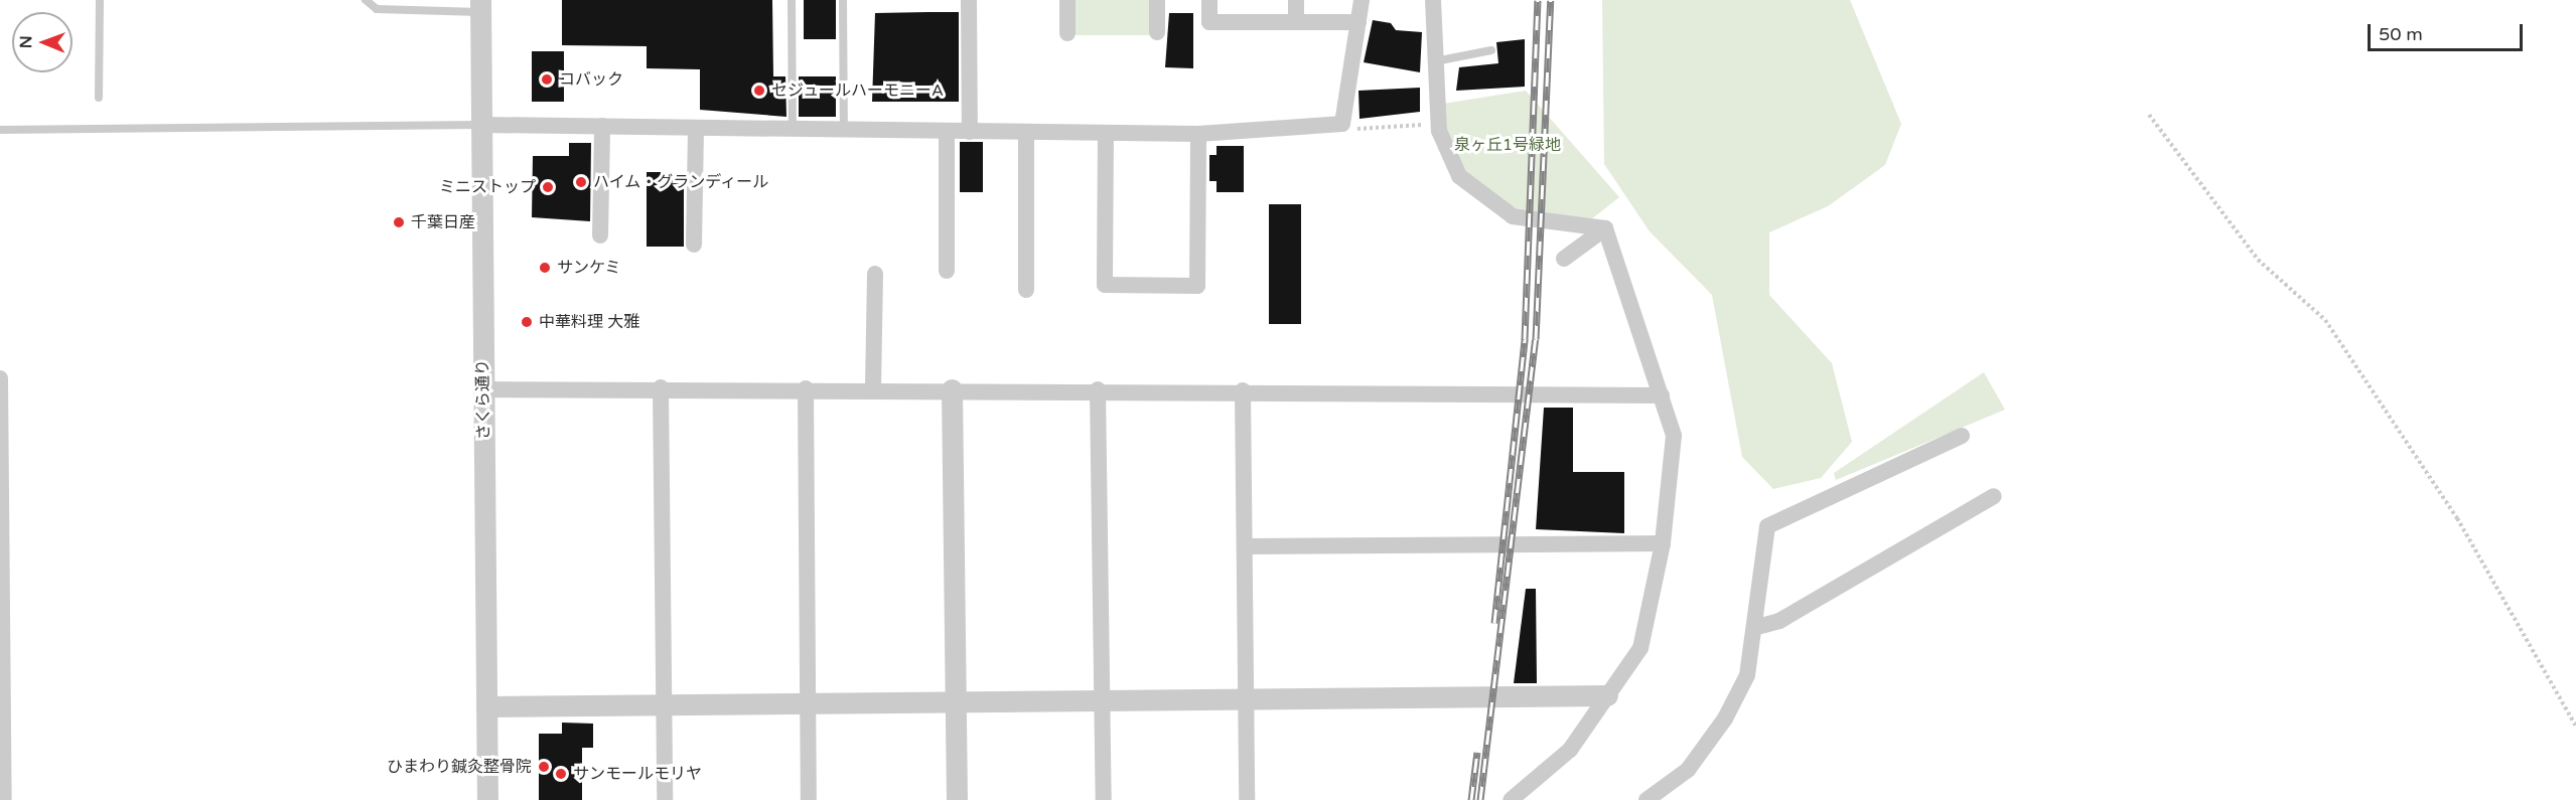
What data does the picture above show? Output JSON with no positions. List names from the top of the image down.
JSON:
{
  "streets": {
    "street": ["さくら通り"]
  },
  "parks": ["泉ヶ丘1号緑地"],
  "places": [
    "コバック",
    "セジュールハーモニーA",
    "ハイム・グランディール",
    "ミニストップ",
    "千葉日産",
    "サンケミ",
    "中華料理 大雅",
    "ひまわり鍼灸整骨院",
    "サンモールモリヤ"
  ],
  "scale_bar": "50 m",
  "north": "left"
}
